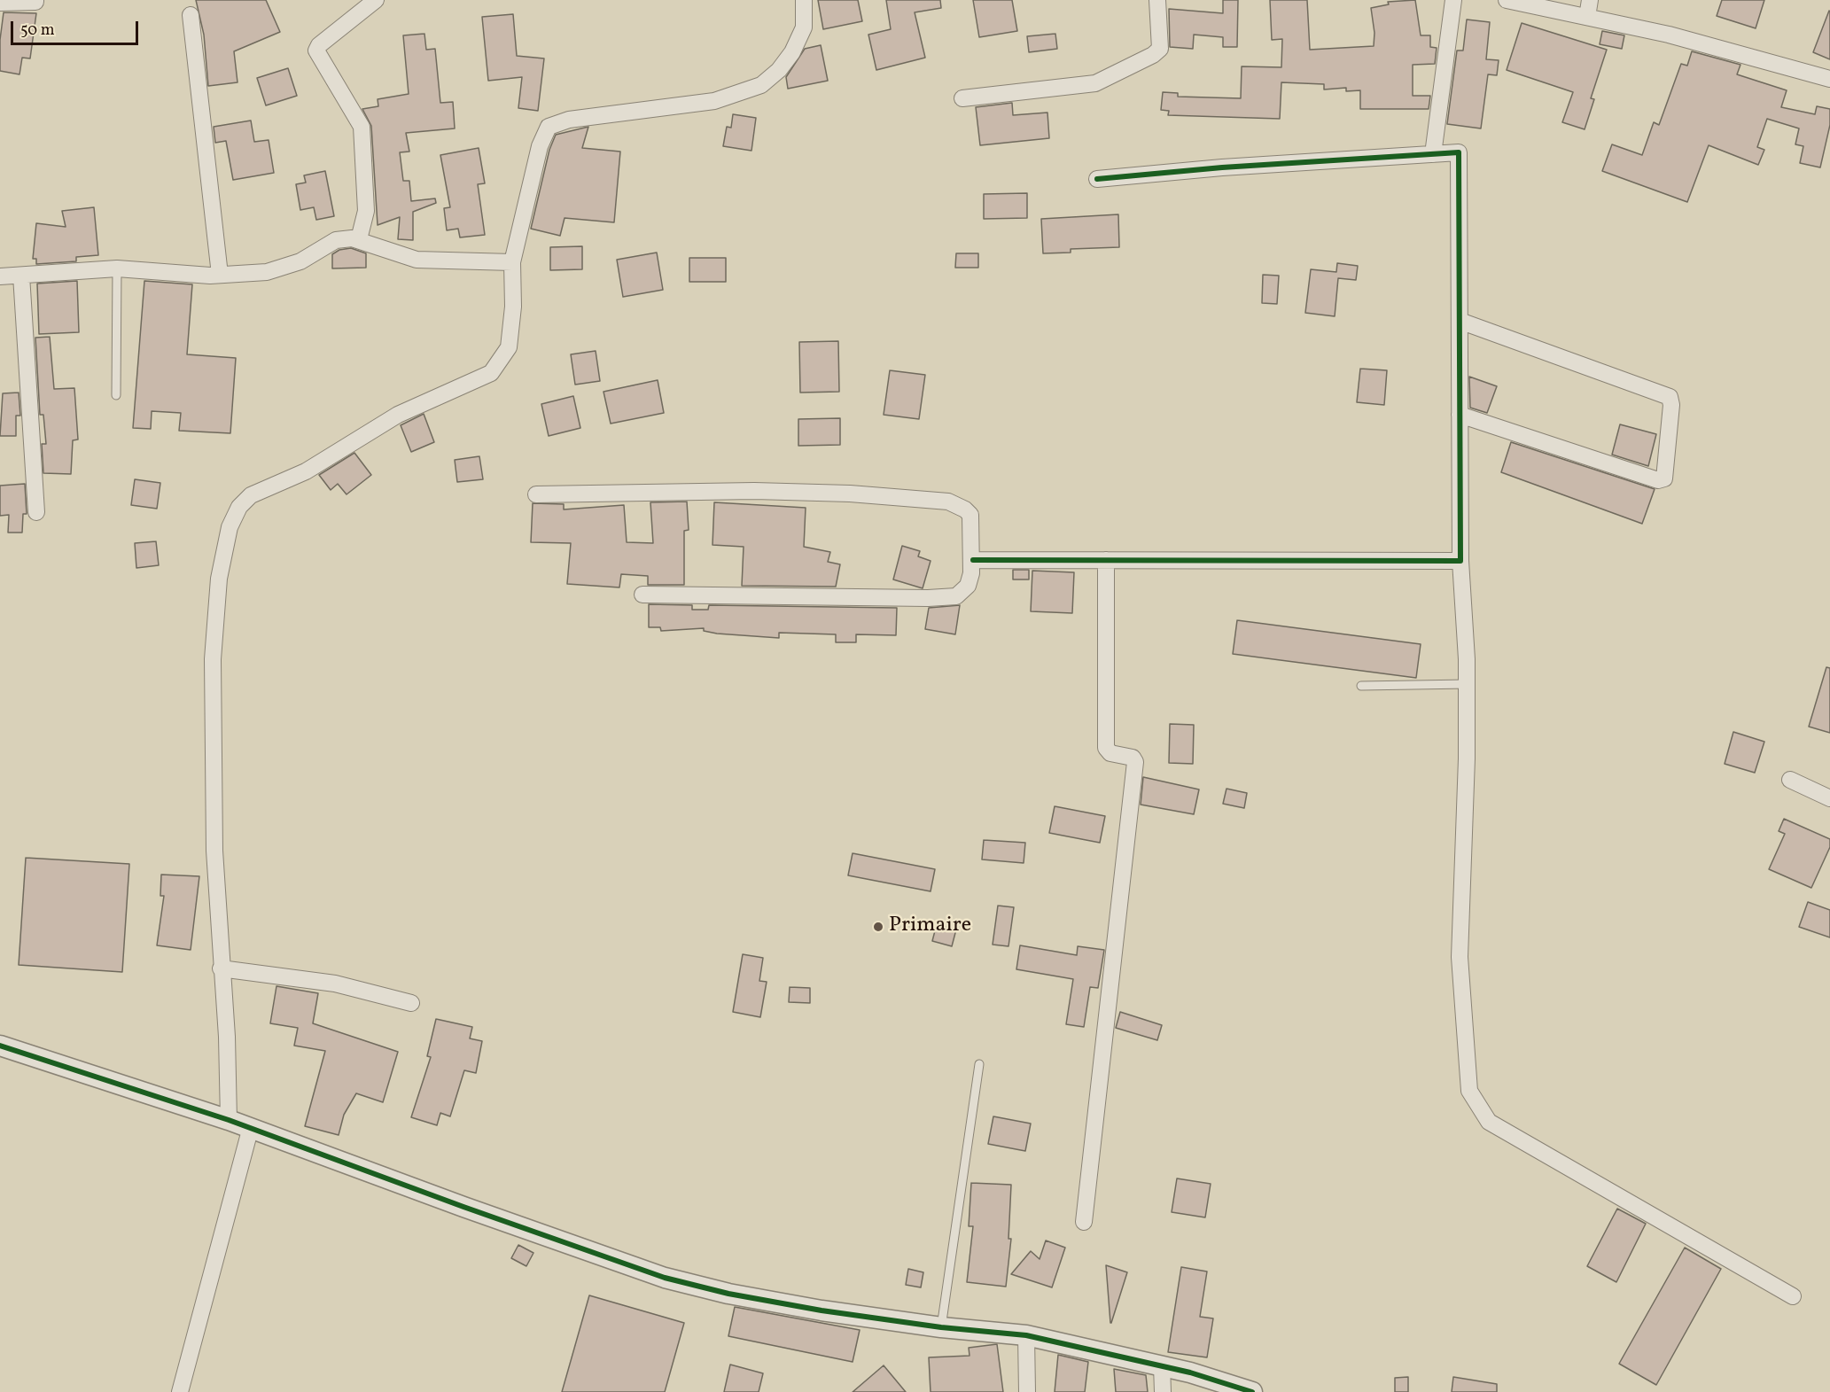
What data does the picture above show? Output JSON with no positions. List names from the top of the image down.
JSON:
{
  "places": ["Primaire"],
  "scale_bar": "50 m"
}
